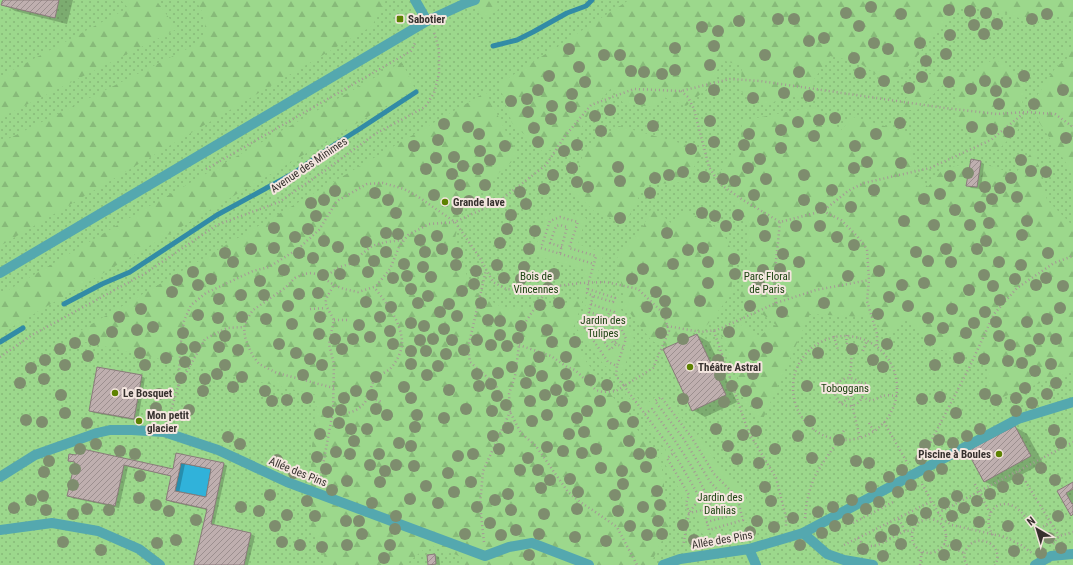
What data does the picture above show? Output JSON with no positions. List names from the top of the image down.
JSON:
{
  "streets": {
    "lane": ["Allée des Pins"],
    "path": ["Avenue des Minimes"]
  },
  "parks": [
    "Bois de Vincennes",
    "Parc Floral de Paris",
    "Jardin des Tulipes",
    "Toboggans",
    "Jardin des Dahlias"
  ],
  "places": {
    "transit": ["Sabotier"],
    "other": [
      "Grande lave",
      "Théâtre Astral",
      "Le Bosquet",
      "Mon petit glacier",
      "Piscine à Boules"
    ]
  },
  "north": "top left"
}
